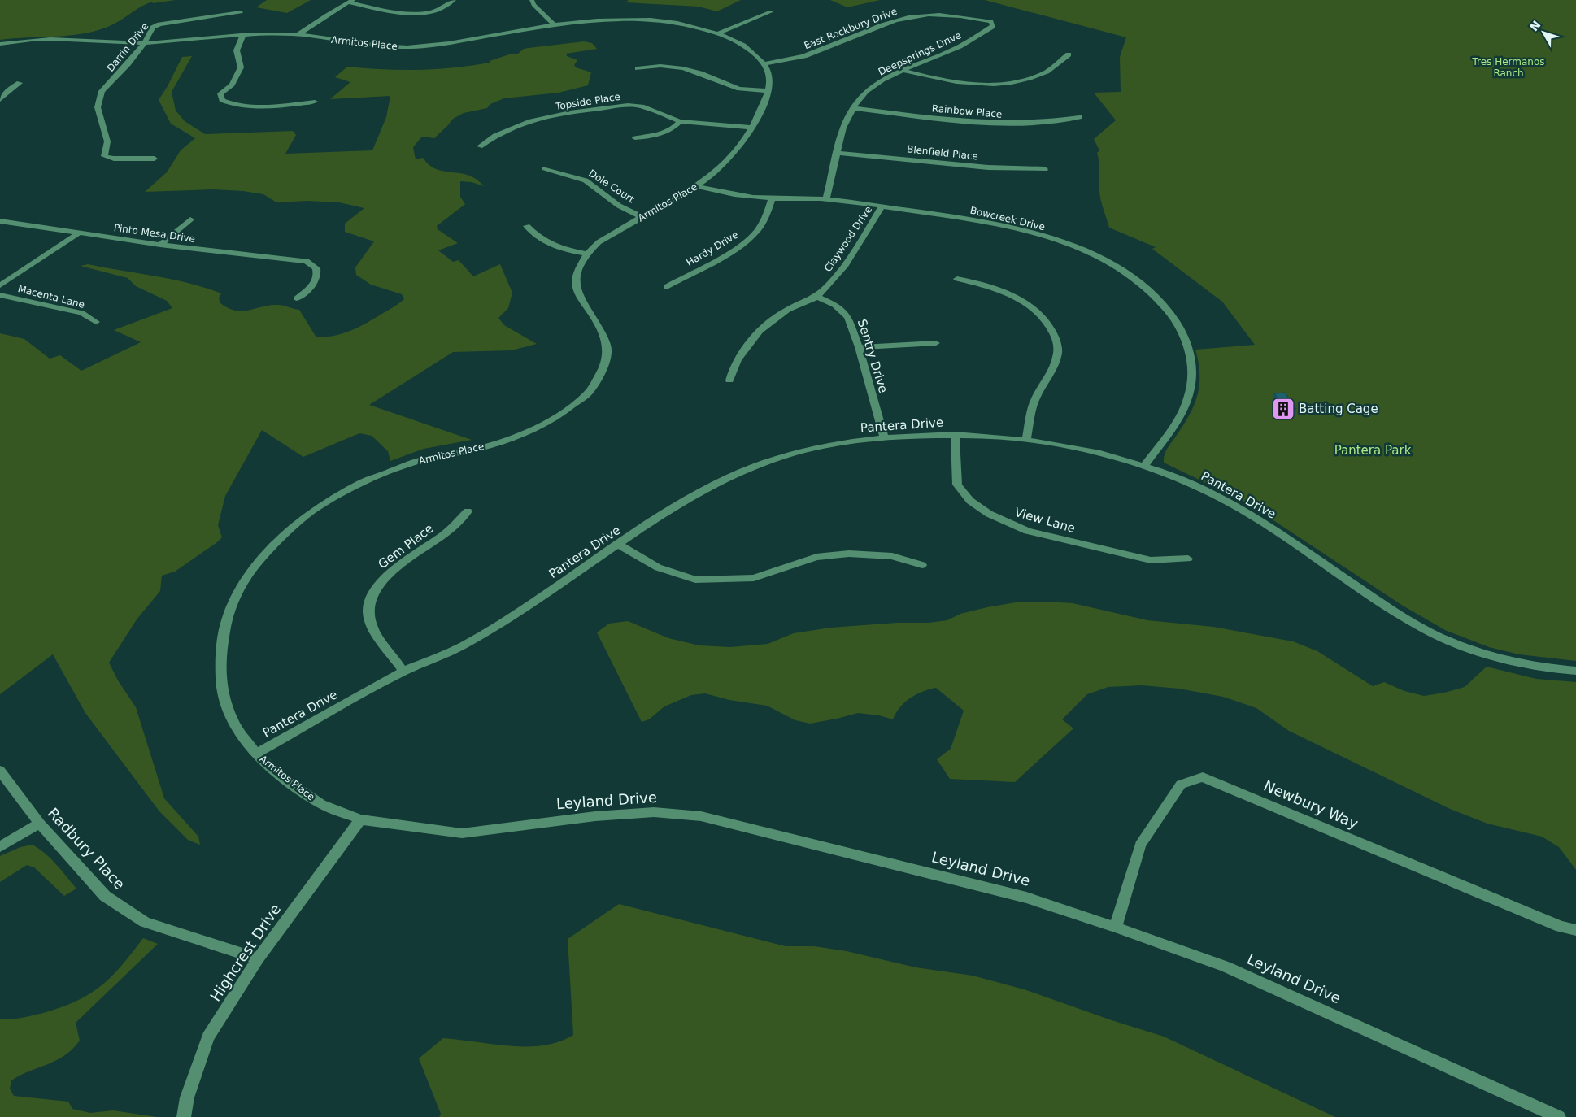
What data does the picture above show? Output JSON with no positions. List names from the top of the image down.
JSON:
{
  "streets": {
    "street": [
      "East Rockbury Drive",
      "Armitos Place",
      "Darrin Drive",
      "Deepsprings Drive",
      "Topside Place",
      "Rainbow Place",
      "Blenfield Place",
      "Dole Court",
      "Bowcreek Drive",
      "Pinto Mesa Drive",
      "Claywood Drive",
      "Hardy Drive",
      "Macenta Lane",
      "Sentry Drive",
      "Pantera Drive",
      "View Lane",
      "Gem Place",
      "Leyland Drive",
      "Newbury Way",
      "Radbury Place",
      "Highcrest Drive"
    ]
  },
  "crossings": [
    ["East Rockbury Drive", "Armitos Place"],
    ["East Rockbury Drive", "Deepsprings Drive"],
    ["Armitos Place", "Darrin Drive"],
    ["Armitos Place", "Topside Place"],
    ["Armitos Place", "Dole Court"],
    ["Armitos Place", "Bowcreek Drive"],
    ["Armitos Place", "Pantera Drive"],
    ["Armitos Place", "Leyland Drive"],
    ["Armitos Place", "Highcrest Drive"],
    ["Deepsprings Drive", "Rainbow Place"],
    ["Deepsprings Drive", "Blenfield Place"],
    ["Deepsprings Drive", "Bowcreek Drive"],
    ["Bowcreek Drive", "Claywood Drive"],
    ["Bowcreek Drive", "Hardy Drive"],
    ["Bowcreek Drive", "Pantera Drive"],
    ["Claywood Drive", "Sentry Drive"],
    ["Sentry Drive", "Pantera Drive"],
    ["Pantera Drive", "View Lane"],
    ["Pantera Drive", "Gem Place"],
    ["Leyland Drive", "Newbury Way"],
    ["Leyland Drive", "Highcrest Drive"],
    ["Radbury Place", "Highcrest Drive"]
  ],
  "parks": ["Tres Hermanos Ranch", "Pantera Park"],
  "places": {
    "building": ["Batting Cage"]
  },
  "north": "top left"
}
